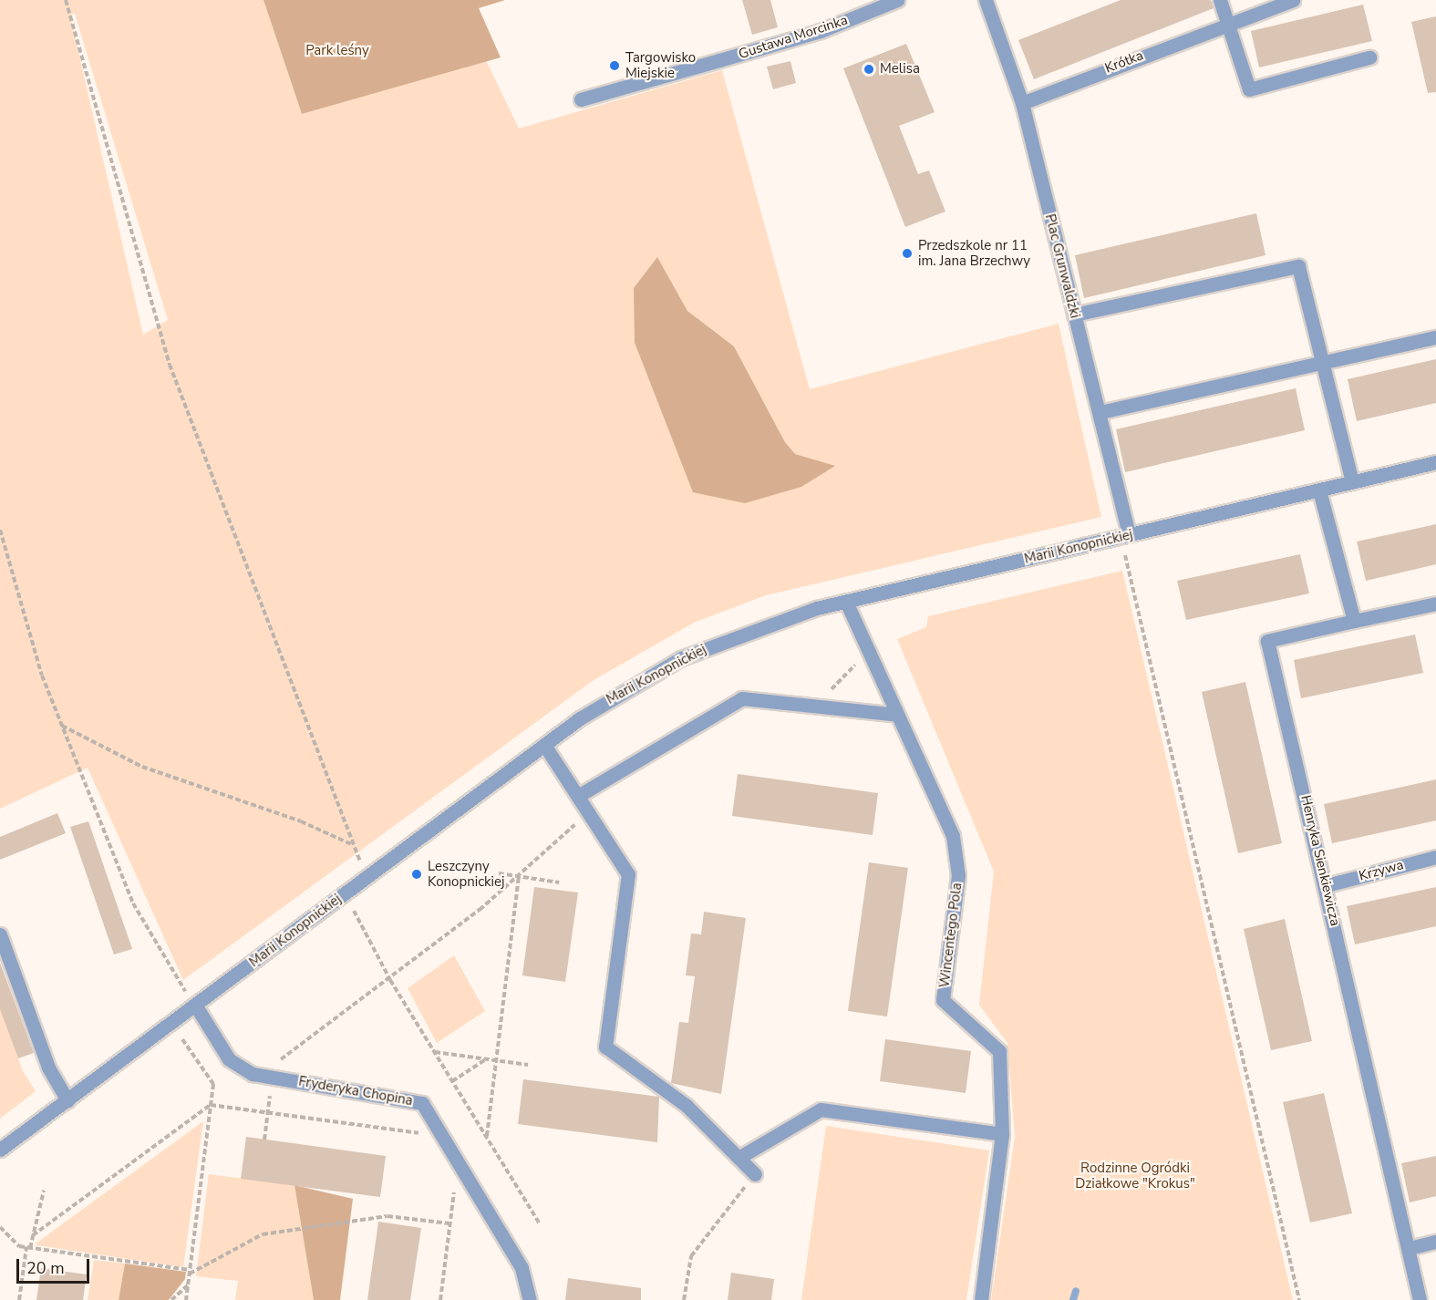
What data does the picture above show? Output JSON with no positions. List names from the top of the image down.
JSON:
{
  "streets": {
    "street": [
      "Gustawa Morcinka",
      "Krótka",
      "Plac Grunwaldzki",
      "Marii Konopnickiej",
      "Henryka Sienkiewicza",
      "Krzywa",
      "Wincentego Pola",
      "Fryderyka Chopina"
    ]
  },
  "crossings": [
    ["Krótka", "Plac Grunwaldzki"],
    ["Plac Grunwaldzki", "Marii Konopnickiej"],
    ["Marii Konopnickiej", "Wincentego Pola"],
    ["Marii Konopnickiej", "Fryderyka Chopina"],
    ["Henryka Sienkiewicza", "Krzywa"]
  ],
  "parks": ["Park leśny", "Rodzinne Ogródki Działkowe \"Krokus\""],
  "places": [
    "Targowisko Miejskie",
    "Melisa",
    "Przedszkole nr 11 im. Jana Brzechwy",
    "Leszczyny Konopnickiej"
  ],
  "scale_bar": "20 m"
}
